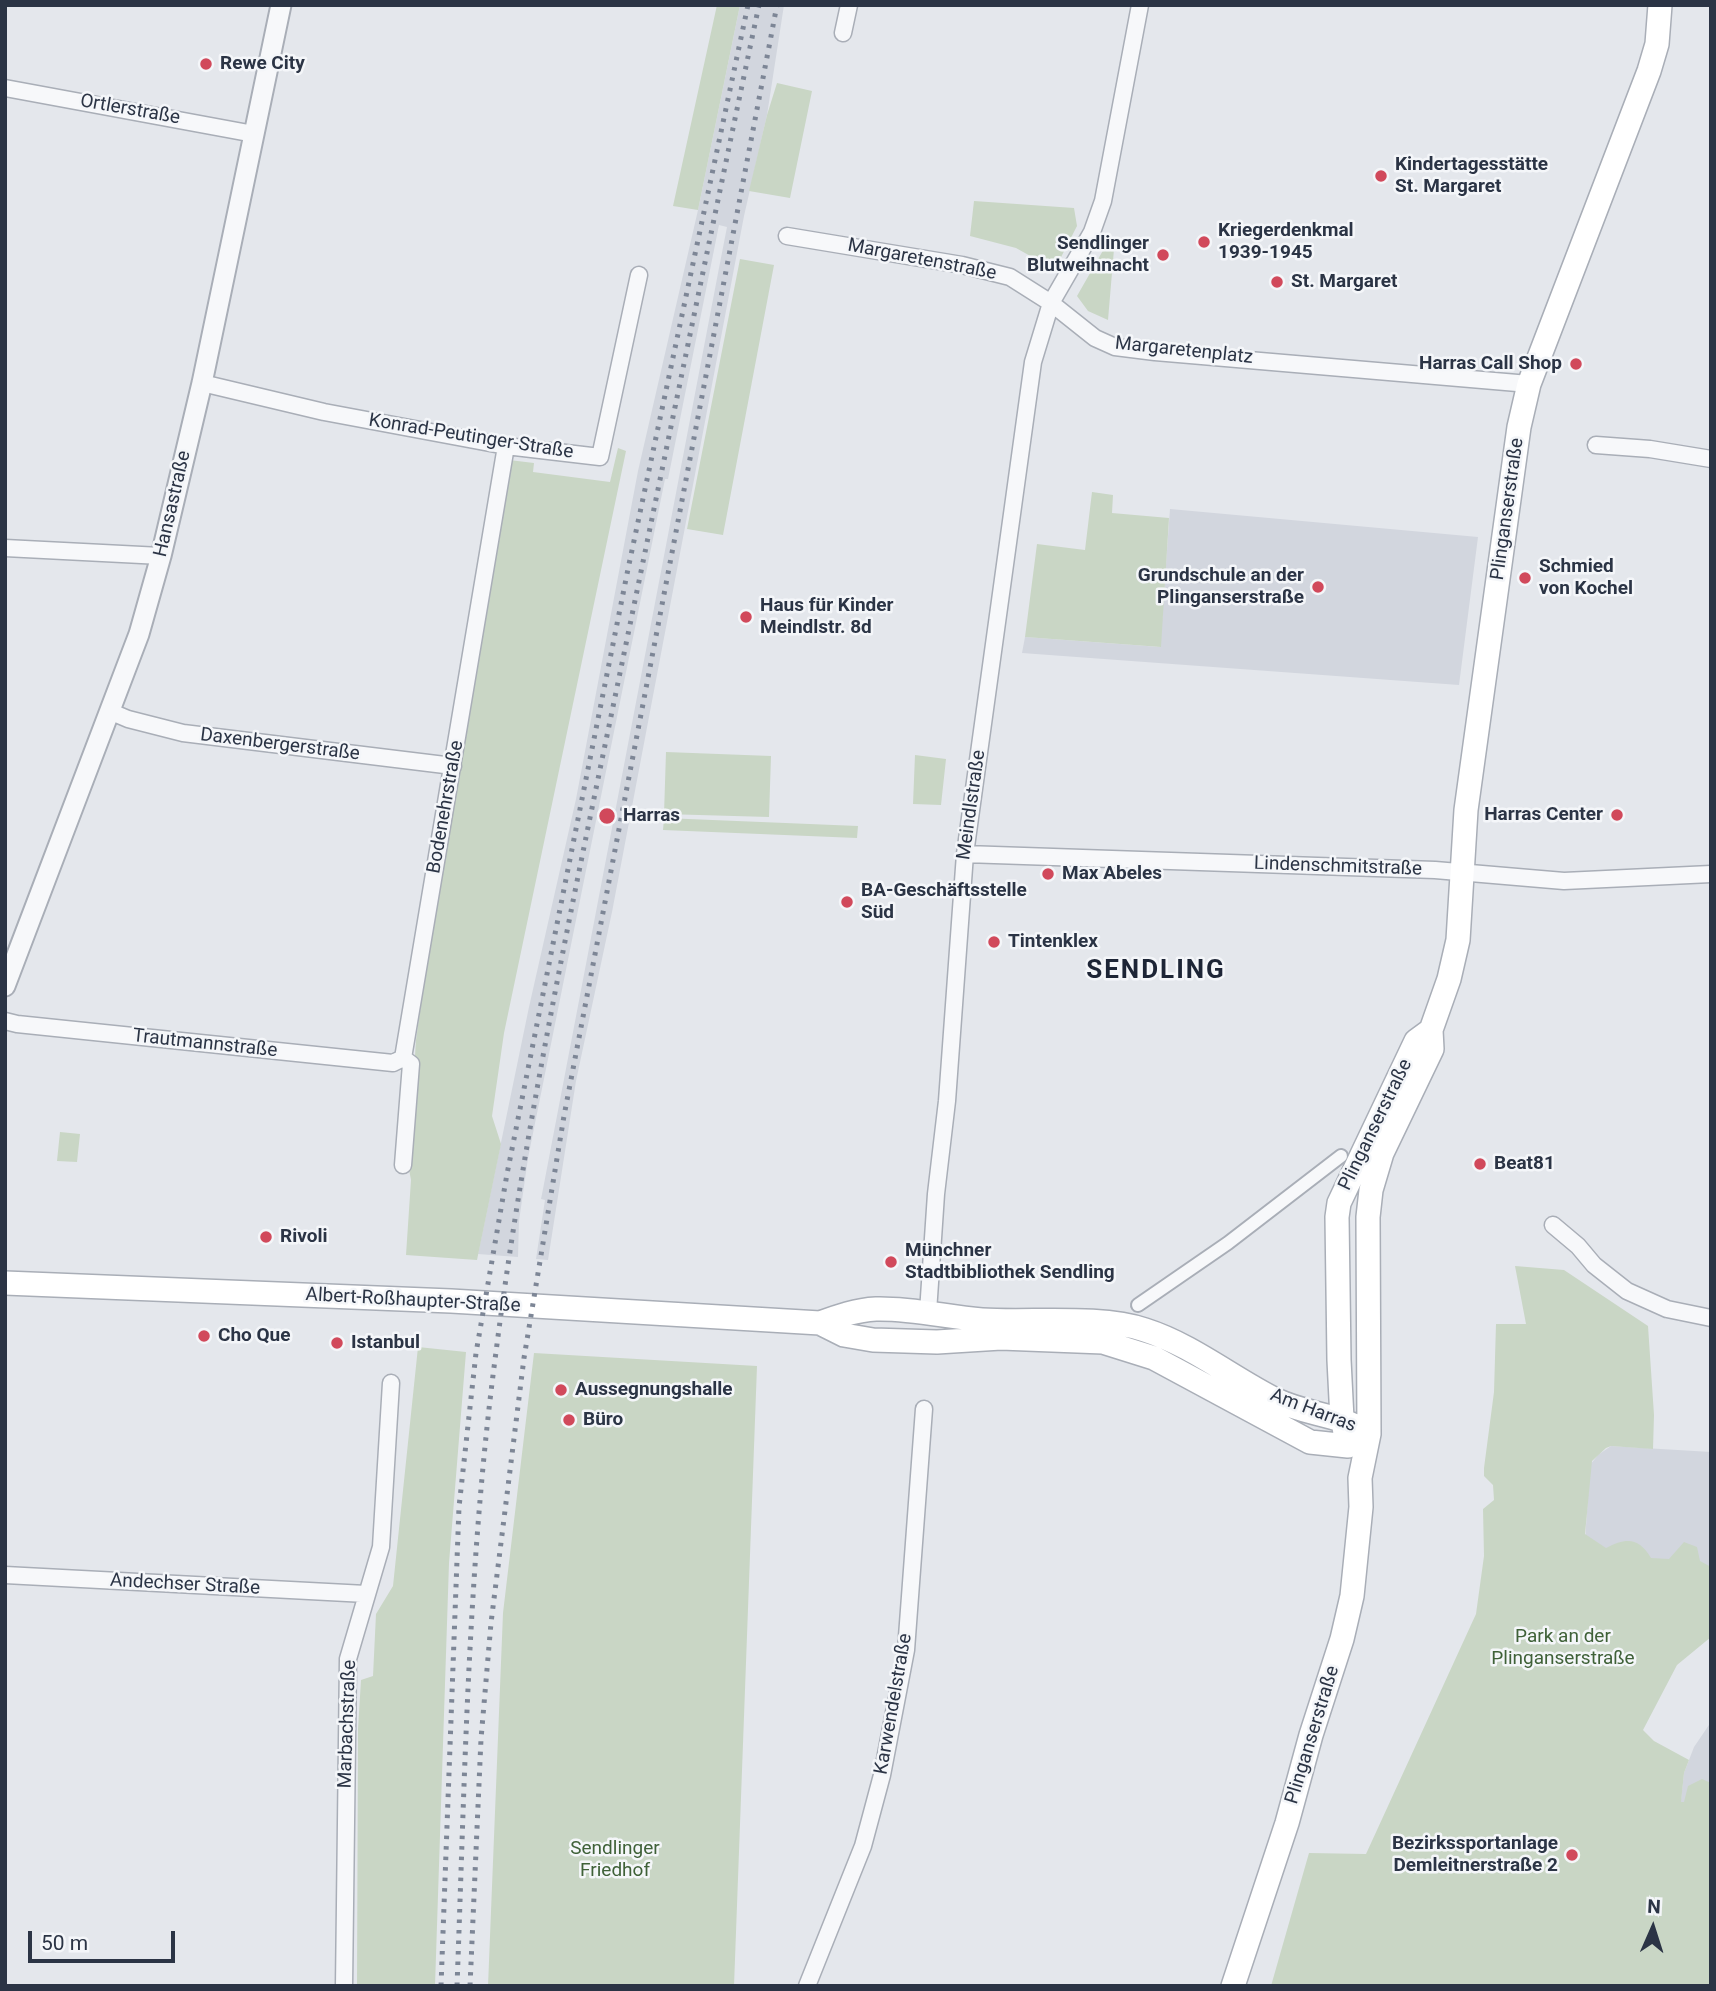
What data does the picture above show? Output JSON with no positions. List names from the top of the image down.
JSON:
{
  "streets": {
    "main road": ["Plinganserstraße", "Albert-Roßhaupter-Straße", "Am Harras"],
    "street": [
      "Ortlerstraße",
      "Margaretenstraße",
      "Margaretenplatz",
      "Konrad-Peutinger-Straße",
      "Hansastraße",
      "Daxenbergerstraße",
      "Meindlstraße",
      "Bodenehrstraße",
      "Lindenschmitstraße",
      "Trautmannstraße",
      "Andechser Straße",
      "Karwendelstraße",
      "Marbachstraße"
    ]
  },
  "crossings": [
    ["Ortlerstraße", "Hansastraße"],
    ["Margaretenstraße", "Margaretenplatz"],
    ["Margaretenstraße", "Meindlstraße"],
    ["Margaretenplatz", "Plinganserstraße"],
    ["Margaretenplatz", "Meindlstraße"],
    ["Konrad-Peutinger-Straße", "Hansastraße"],
    ["Konrad-Peutinger-Straße", "Bodenehrstraße"],
    ["Hansastraße", "Daxenbergerstraße"],
    ["Plinganserstraße", "Lindenschmitstraße"],
    ["Plinganserstraße", "Am Harras"],
    ["Daxenbergerstraße", "Bodenehrstraße"],
    ["Meindlstraße", "Lindenschmitstraße"],
    ["Meindlstraße", "Albert-Roßhaupter-Straße"],
    ["Bodenehrstraße", "Trautmannstraße"],
    ["Albert-Roßhaupter-Straße", "Am Harras"],
    ["Andechser Straße", "Marbachstraße"]
  ],
  "districts": ["SENDLING"],
  "parks": ["Park an der Plinganserstraße", "Sendlinger Friedhof"],
  "places": [
    "Rewe City",
    "Kindertagesstätte St. Margaret",
    "Kriegerdenkmal 1939-1945",
    "Sendlinger Blutweihnacht",
    "St. Margaret",
    "Harras Call Shop",
    "Schmied von Kochel",
    "Grundschule an der Plinganserstraße",
    "Haus für Kinder Meindlstr. 8d",
    "Harras Center",
    "Harras",
    "Max Abeles",
    "BA-Geschäftsstelle Süd",
    "Tintenklex",
    "Beat81",
    "Rivoli",
    "Münchner Stadtbibliothek Sendling",
    "Cho Que",
    "Istanbul",
    "Aussegnungshalle",
    "Büro",
    "Bezirkssportanlage Demleitnerstraße 2"
  ],
  "scale_bar": "50 m",
  "north": "top"
}
